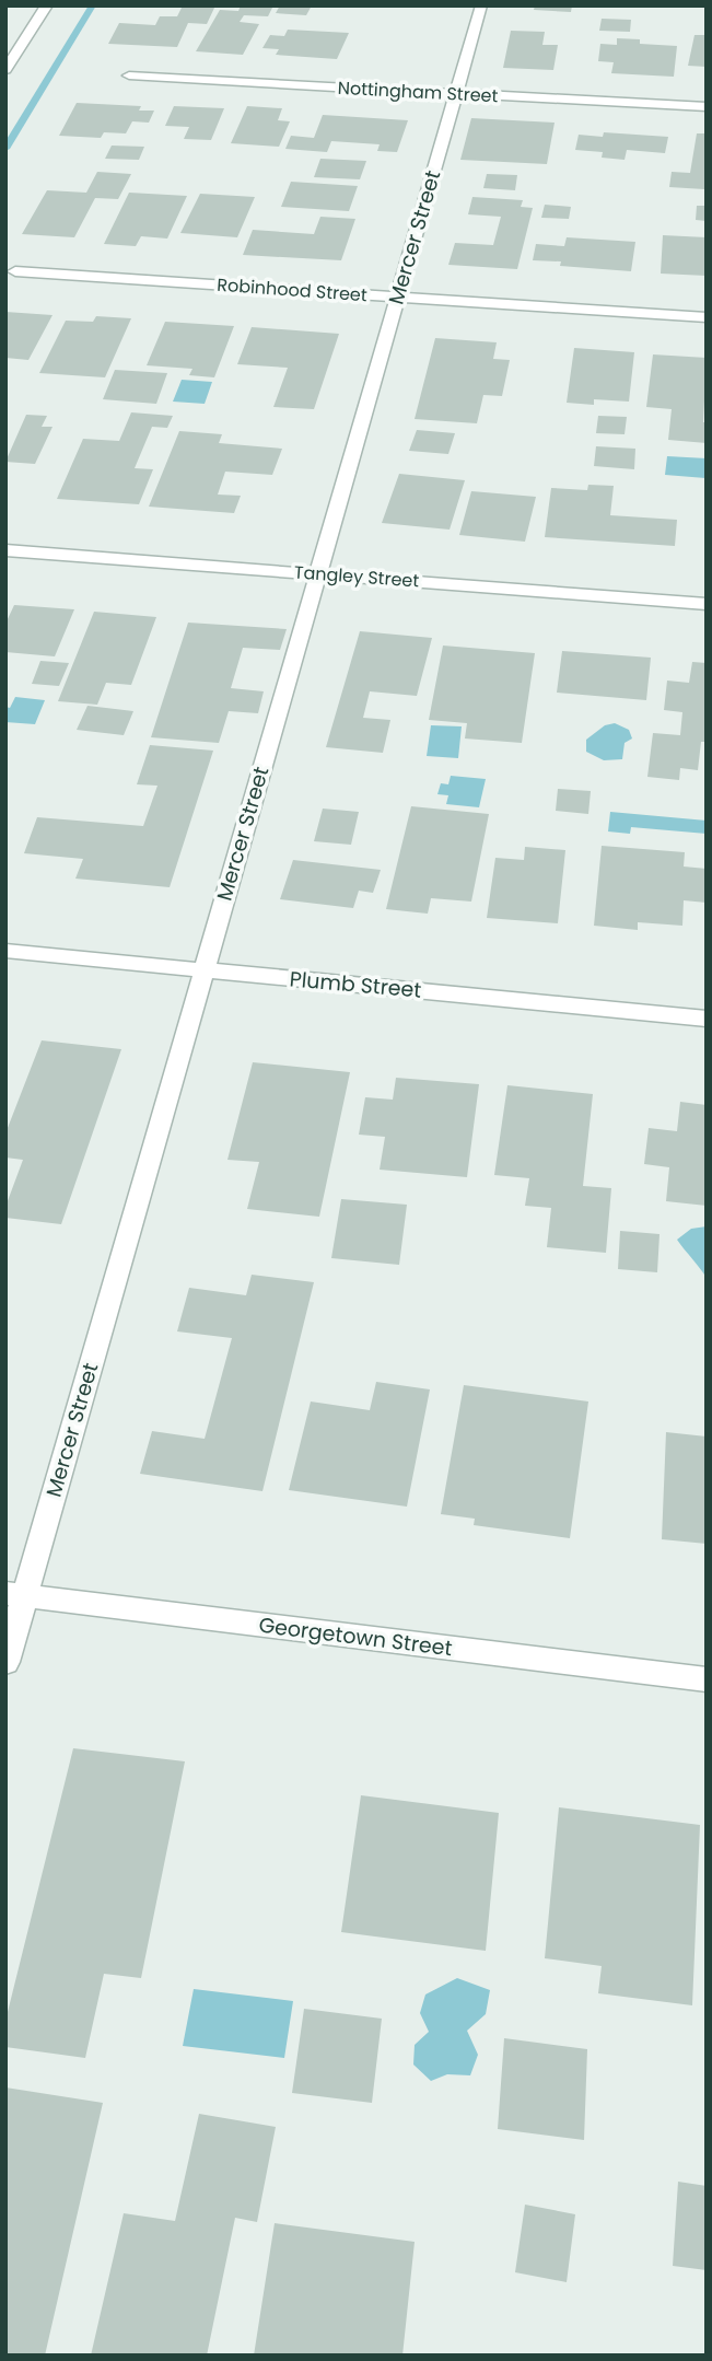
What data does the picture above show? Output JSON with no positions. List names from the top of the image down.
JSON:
{
  "streets": {
    "street": [
      "Nottingham Street",
      "Mercer Street",
      "Robinhood Street",
      "Tangley Street",
      "Plumb Street",
      "Georgetown Street"
    ]
  },
  "crossings": [
    ["Nottingham Street", "Mercer Street"],
    ["Mercer Street", "Robinhood Street"],
    ["Mercer Street", "Tangley Street"],
    ["Mercer Street", "Plumb Street"],
    ["Mercer Street", "Georgetown Street"]
  ]
}
